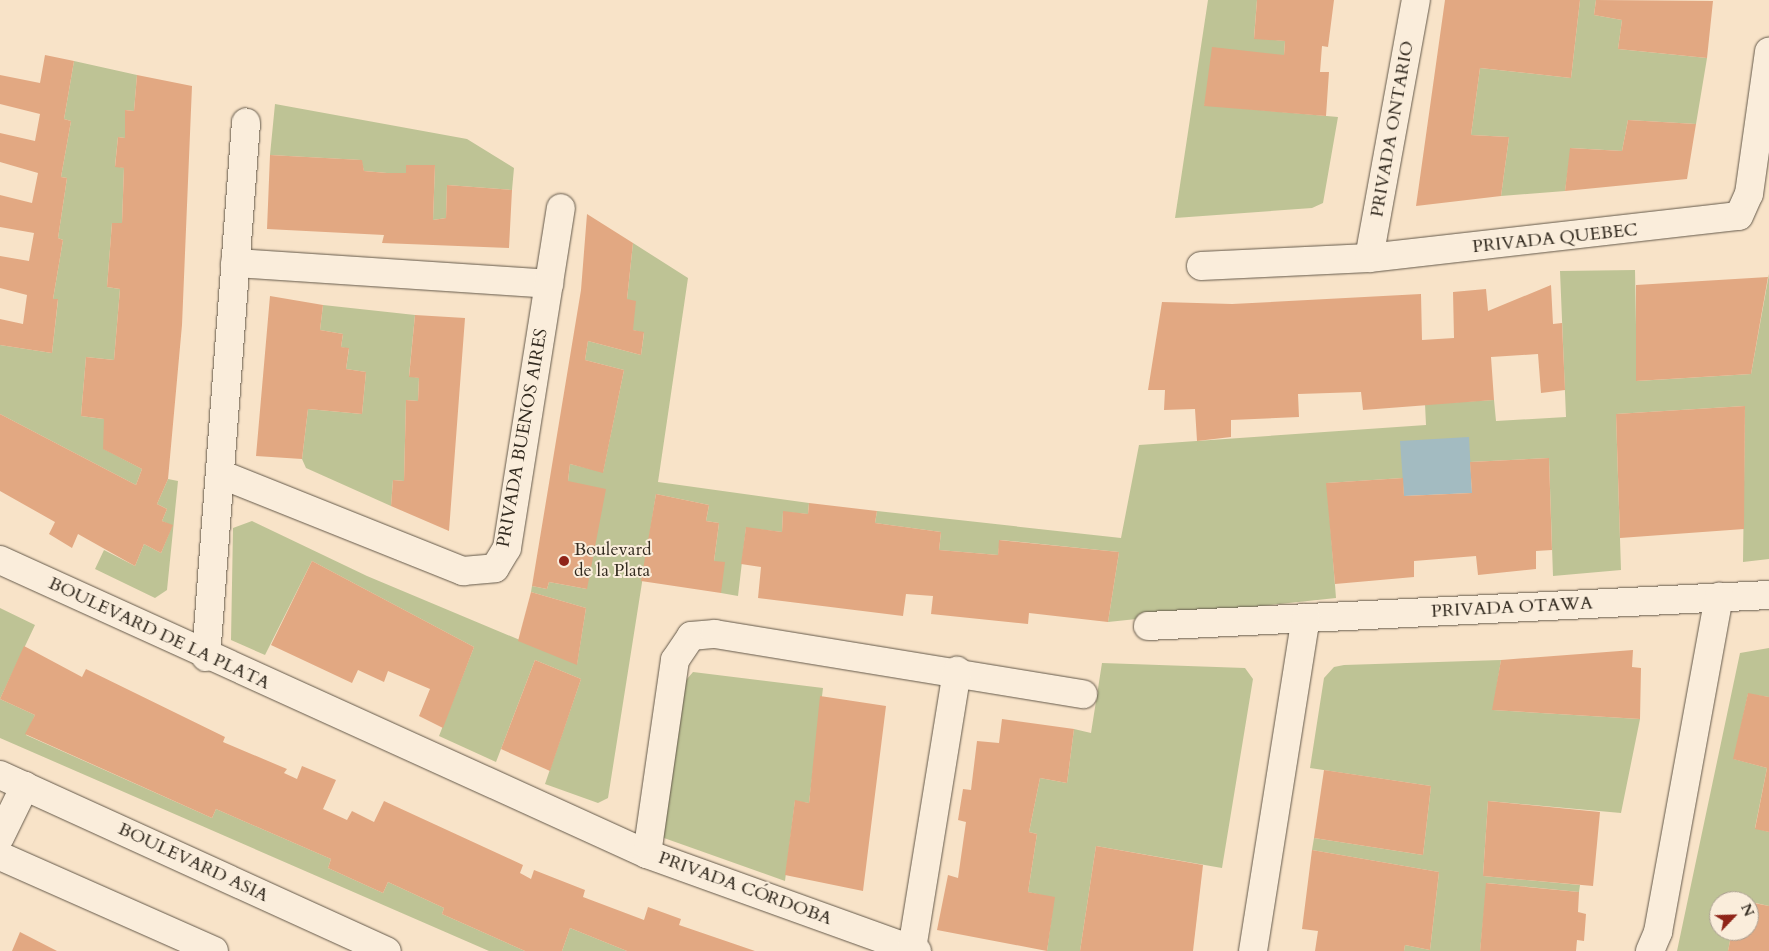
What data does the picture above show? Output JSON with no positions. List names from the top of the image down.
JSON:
{
  "streets": {
    "street": [
      "PRIVADA ONTARIO",
      "PRIVADA QUEBEC",
      "PRIVADA BUENOS AIRES",
      "PRIVADA OTAWA",
      "BOULEVARD DE LA PLATA",
      "BOULEVARD ASIA",
      "PRIVADA CÓRDOBA"
    ]
  },
  "crossings": [
    ["PRIVADA ONTARIO", "PRIVADA QUEBEC"],
    ["BOULEVARD DE LA PLATA", "PRIVADA CÓRDOBA"]
  ],
  "places": ["Boulevard de la Plata"],
  "north": "top right"
}
